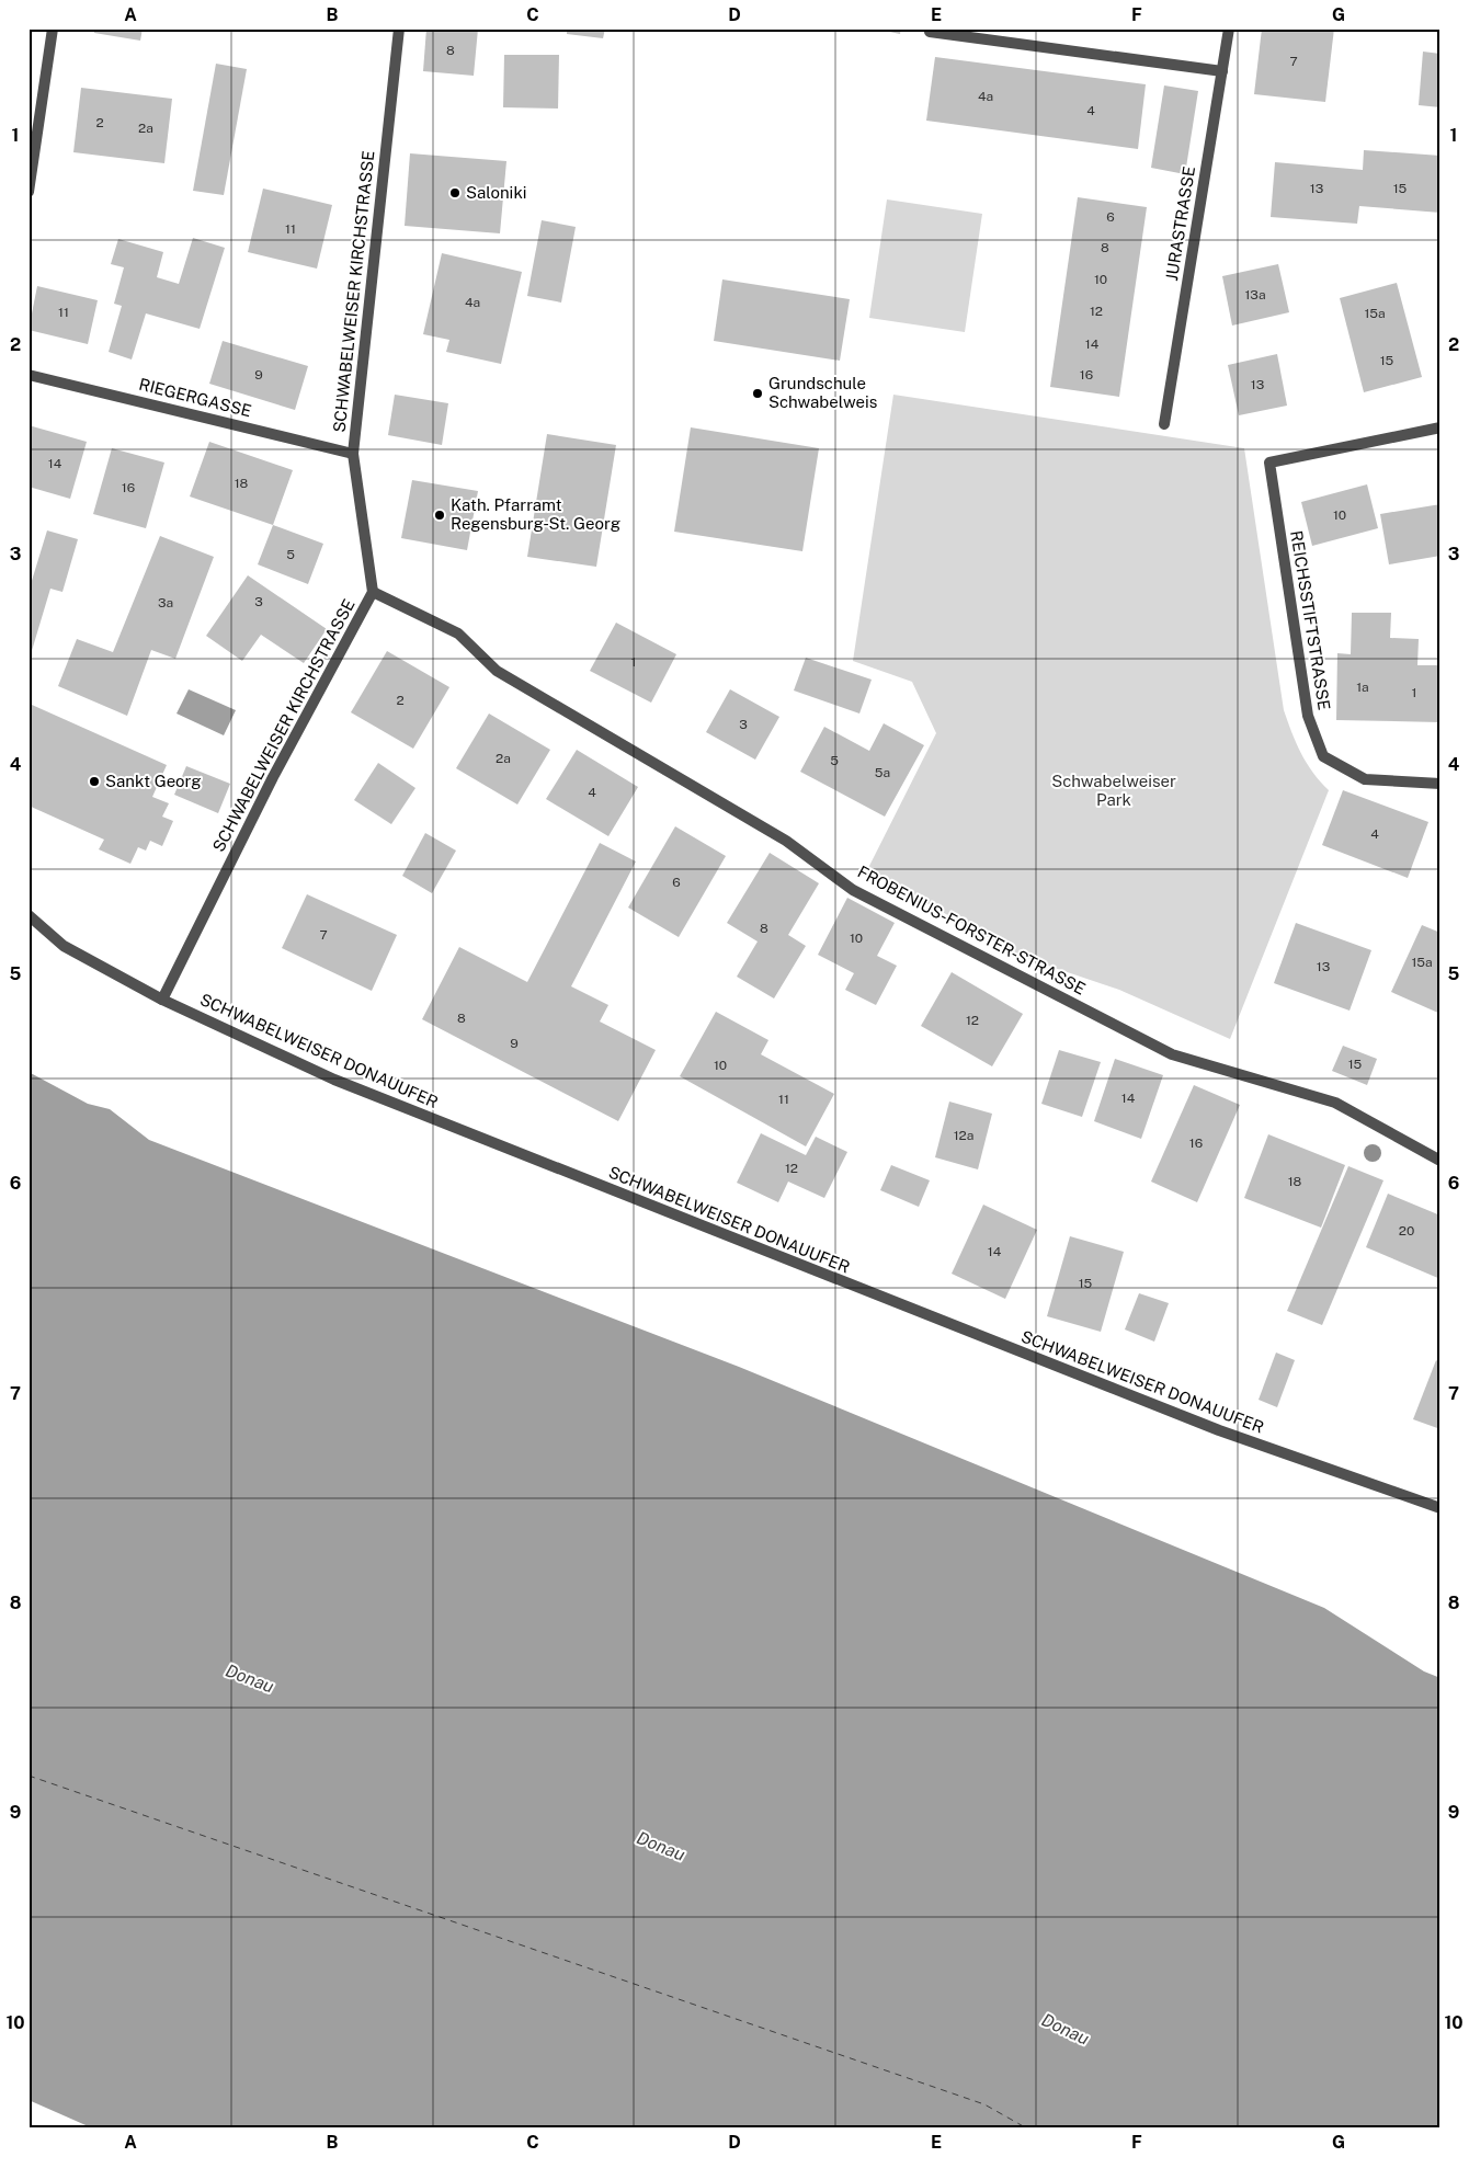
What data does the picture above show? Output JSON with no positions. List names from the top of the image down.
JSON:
{
  "streets": {
    "street": [
      "JURASTRASSE",
      "SCHWABELWEISER KIRCHSTRASSE",
      "RIEGERGASSE",
      "REICHSSTIFTSTRASSE",
      "FROBENIUS-FORSTER-STRASSE",
      "SCHWABELWEISER DONAUUFER"
    ]
  },
  "crossings": [
    ["SCHWABELWEISER KIRCHSTRASSE", "RIEGERGASSE"],
    ["SCHWABELWEISER KIRCHSTRASSE", "FROBENIUS-FORSTER-STRASSE"],
    ["SCHWABELWEISER KIRCHSTRASSE", "SCHWABELWEISER DONAUUFER"]
  ],
  "water": ["Donau"],
  "parks": ["Schwabelweiser Park"],
  "places": [
    "Saloniki",
    "Grundschule Schwabelweis",
    "Kath. Pfarramt Regensburg-St. Georg",
    "Sankt Georg"
  ],
  "house_numbers": [
    "8",
    "7",
    "4a",
    "4",
    "2",
    "2a",
    "13",
    "15",
    "6",
    "11",
    "8",
    "10",
    "13a",
    "4a",
    "12",
    "11",
    "15a",
    "14",
    "15",
    "9",
    "16",
    "13",
    "14",
    "18",
    "16",
    "10",
    "5",
    "3",
    "3a",
    "1",
    "1a",
    "1",
    "2",
    "3",
    "2a",
    "5",
    "5a",
    "4",
    "4",
    "6",
    "8",
    "7",
    "10",
    "15a",
    "13",
    "8",
    "12",
    "9",
    "15",
    "10",
    "14",
    "11",
    "12a",
    "16",
    "12",
    "18",
    "20",
    "14",
    "15"
  ],
  "grid": {
    "columns": [
      "A",
      "B",
      "C",
      "D",
      "E",
      "F",
      "G"
    ],
    "rows": [
      "1",
      "2",
      "3",
      "4",
      "5",
      "6",
      "7",
      "8",
      "9",
      "10"
    ]
  }
}
